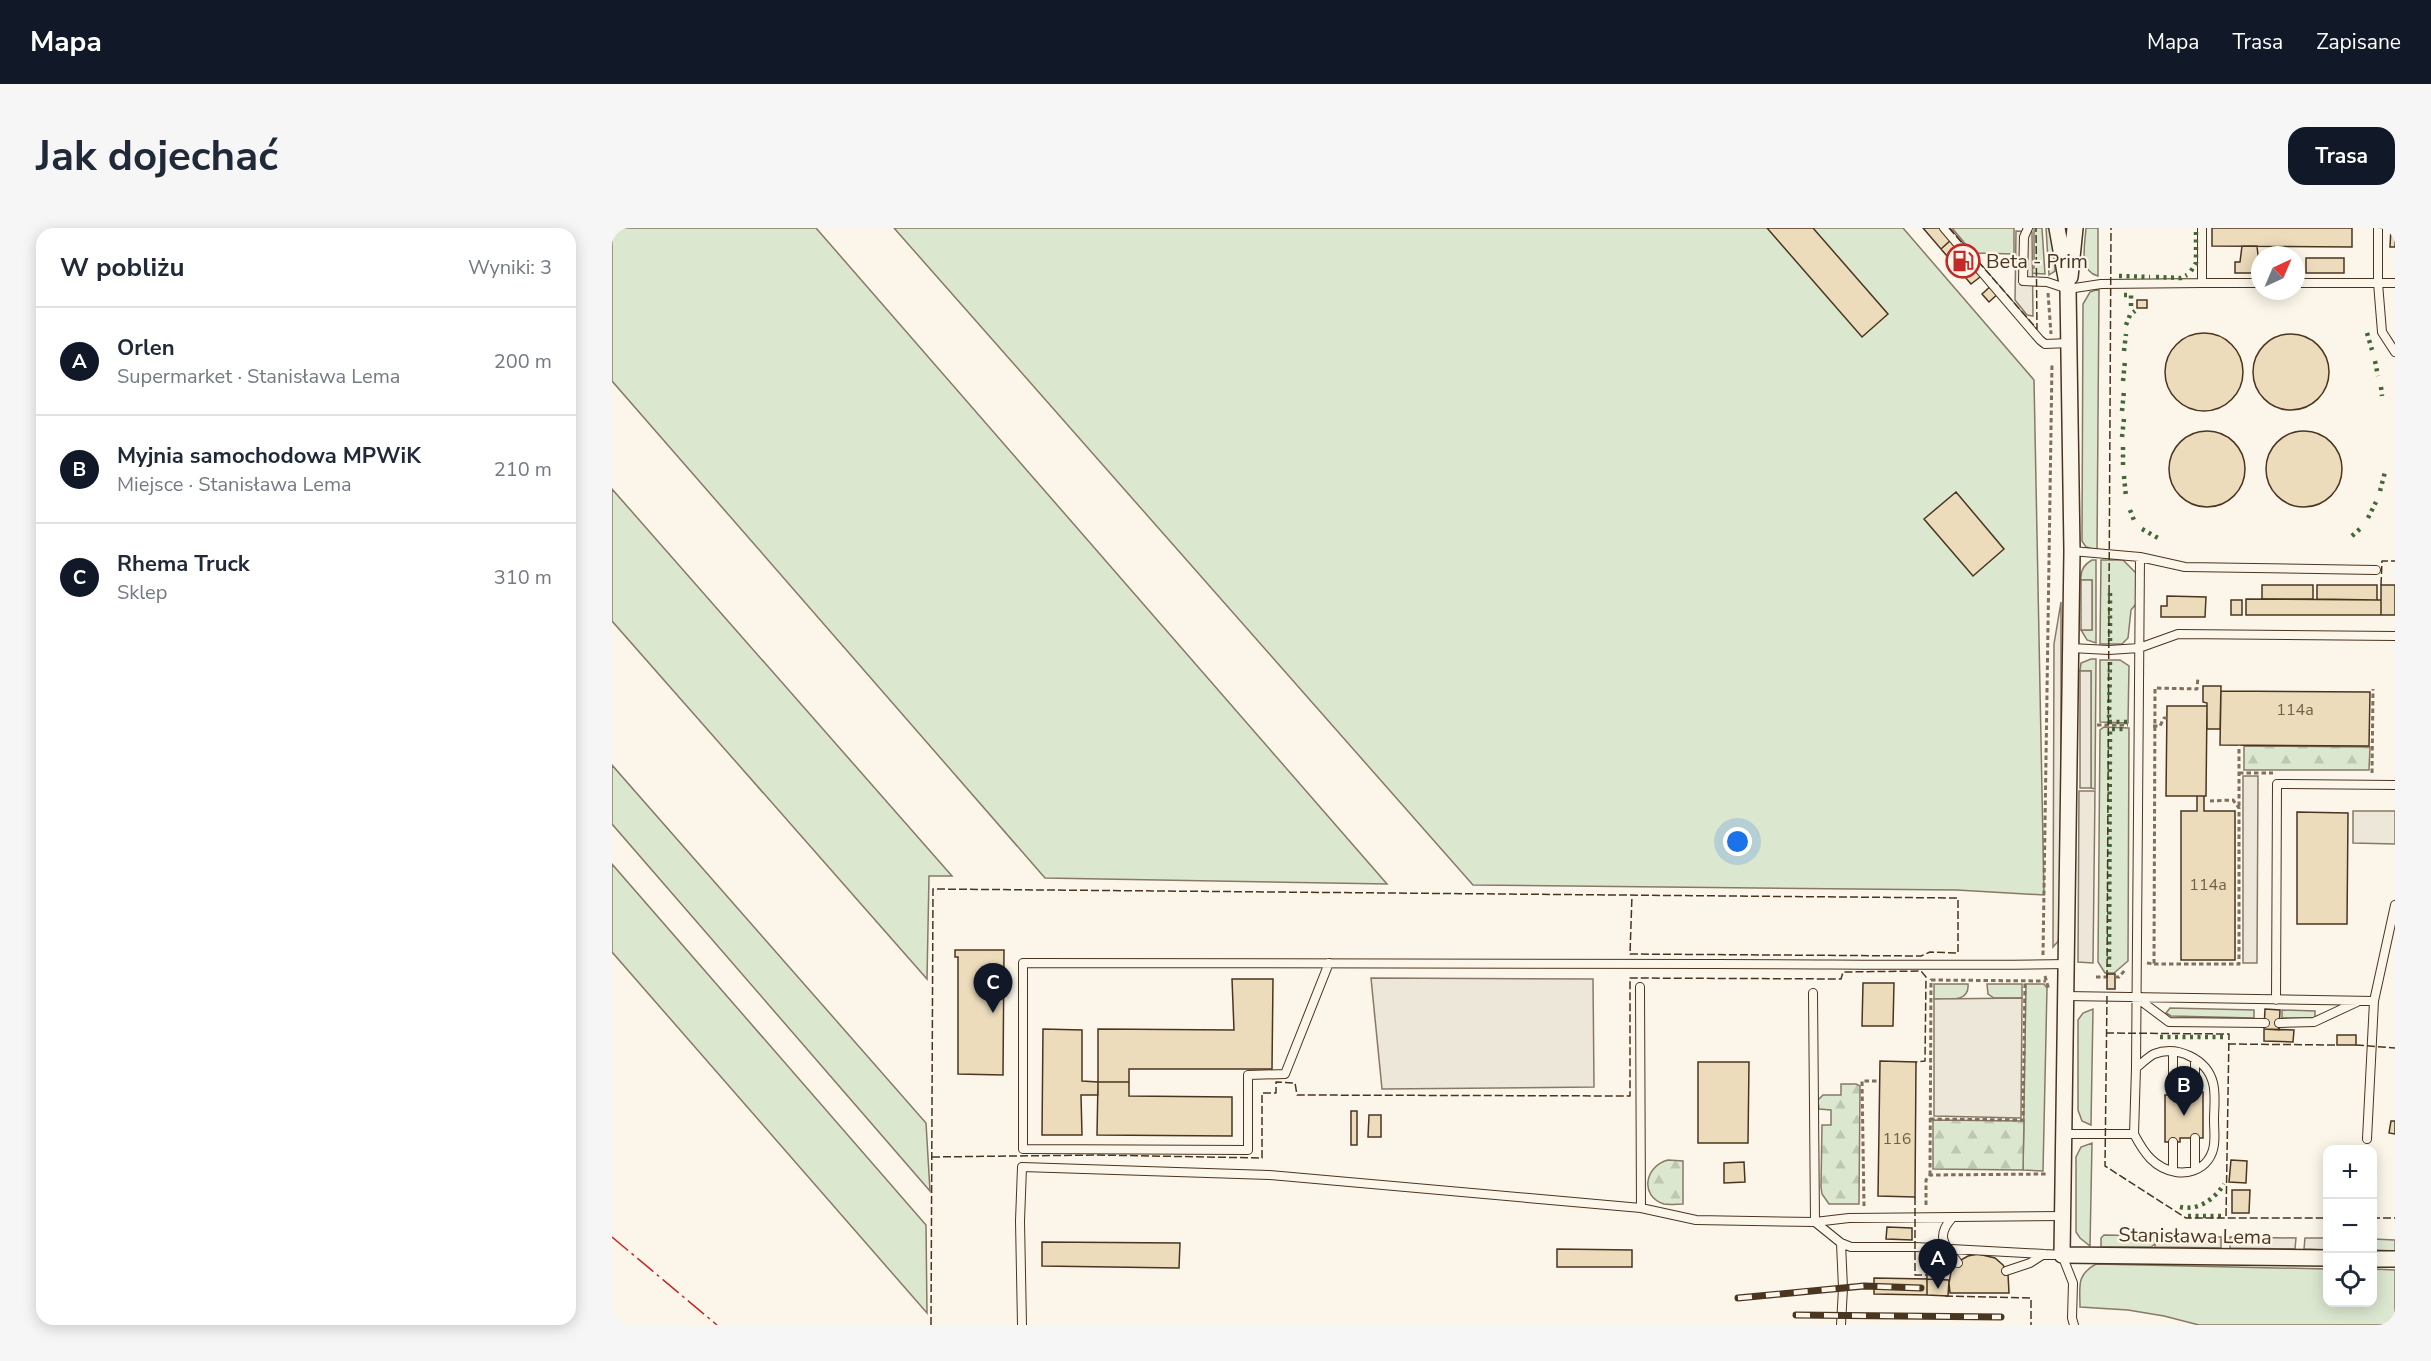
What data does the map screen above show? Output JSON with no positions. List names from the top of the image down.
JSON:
{
  "streets": {
    "street": ["Stanisława Lema"]
  },
  "places": {
    "fuel station": ["Beta - Prim"]
  },
  "house_numbers": ["114a", "114a", "116"],
  "north": "top right",
  "page": {
    "header": "Mapa",
    "nav": ["Mapa", "Trasa", "Zapisane"],
    "buttons": "Trasa",
    "title": "Jak dojechać",
    "heading": ["W pobliżu", "Wyniki: 3"],
    "list": [
      {
        "mark": "A",
        "name": "Orlen",
        "note": "Supermarket · Stanisława Lema",
        "value": "200 m"
      },
      {
        "mark": "B",
        "name": "Myjnia samochodowa MPWiK",
        "note": "Miejsce · Stanisława Lema",
        "value": "210 m"
      },
      {
        "mark": "C",
        "name": "Rhema Truck",
        "note": "Sklep",
        "value": "310 m"
      }
    ],
    "pins": ["C", "B", "A"],
    "map_buttons": ["+", "−"]
  }
}
